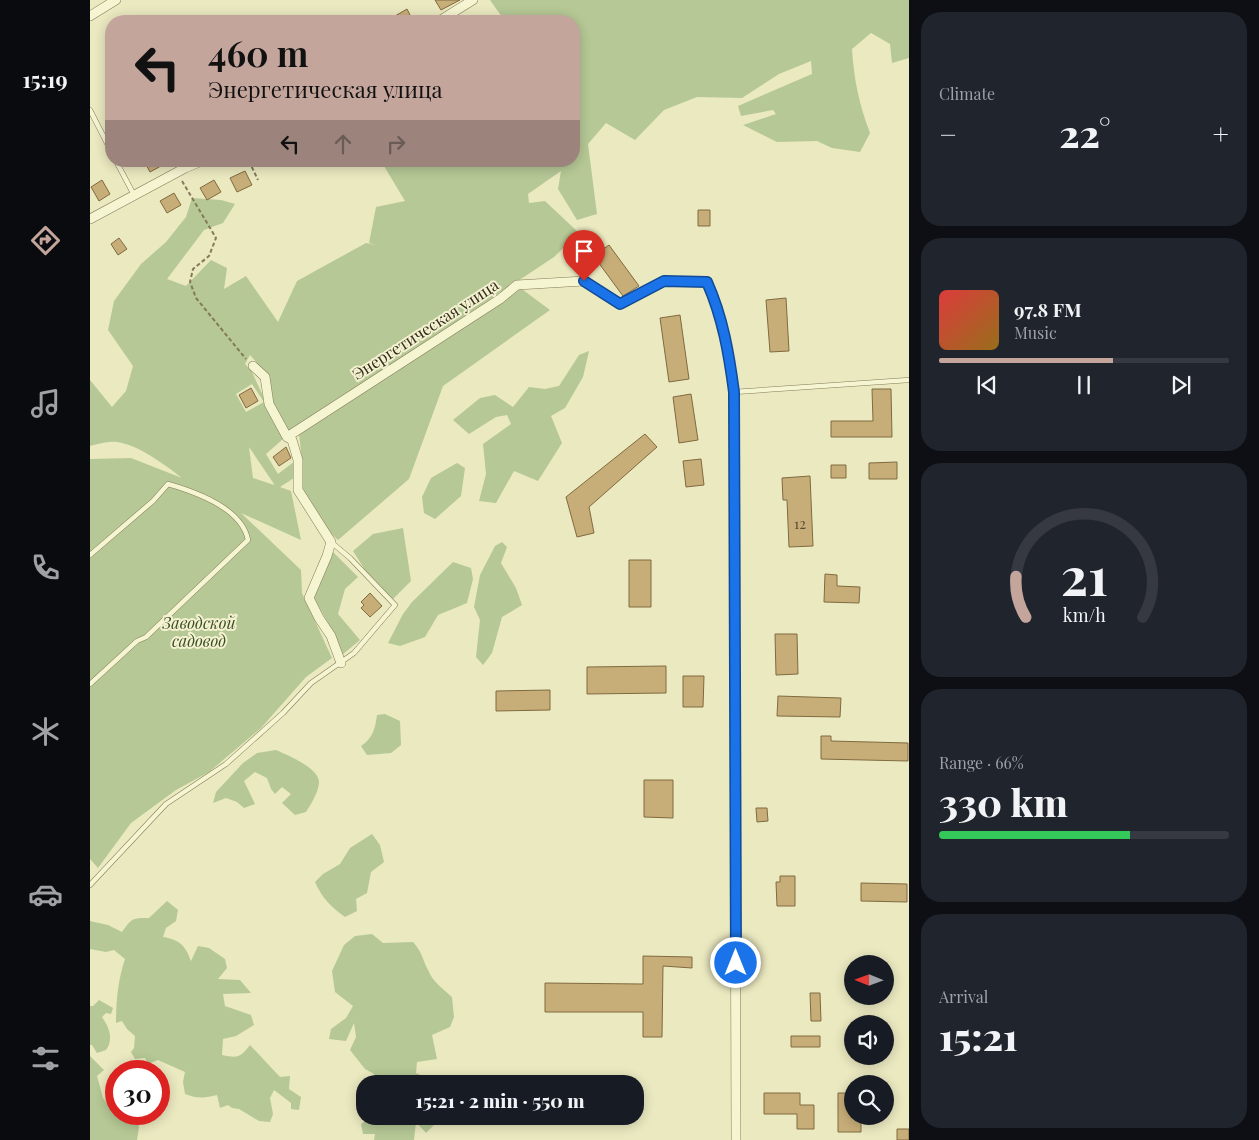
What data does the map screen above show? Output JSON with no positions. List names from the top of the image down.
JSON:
{
  "streets": {
    "street": ["Энергетическая улица"]
  },
  "parks": ["Заводской садовод"],
  "house_numbers": ["12"],
  "north": "left",
  "page": {
    "tabs": "15:19",
    "tile": [
      "Climate",
      ["Range · 66%", "330 km"],
      ["Arrival", "15:21"]
    ],
    "turn": ["460 m", "Энергетическая улица"],
    "heat": ["−", "22°", "+"],
    "song": ["97.8 FM", "Music"],
    "limit": "30",
    "trip": "15:21 · 2 min · 550 m",
    "gauge": ["21", "km/h"]
  }
}
